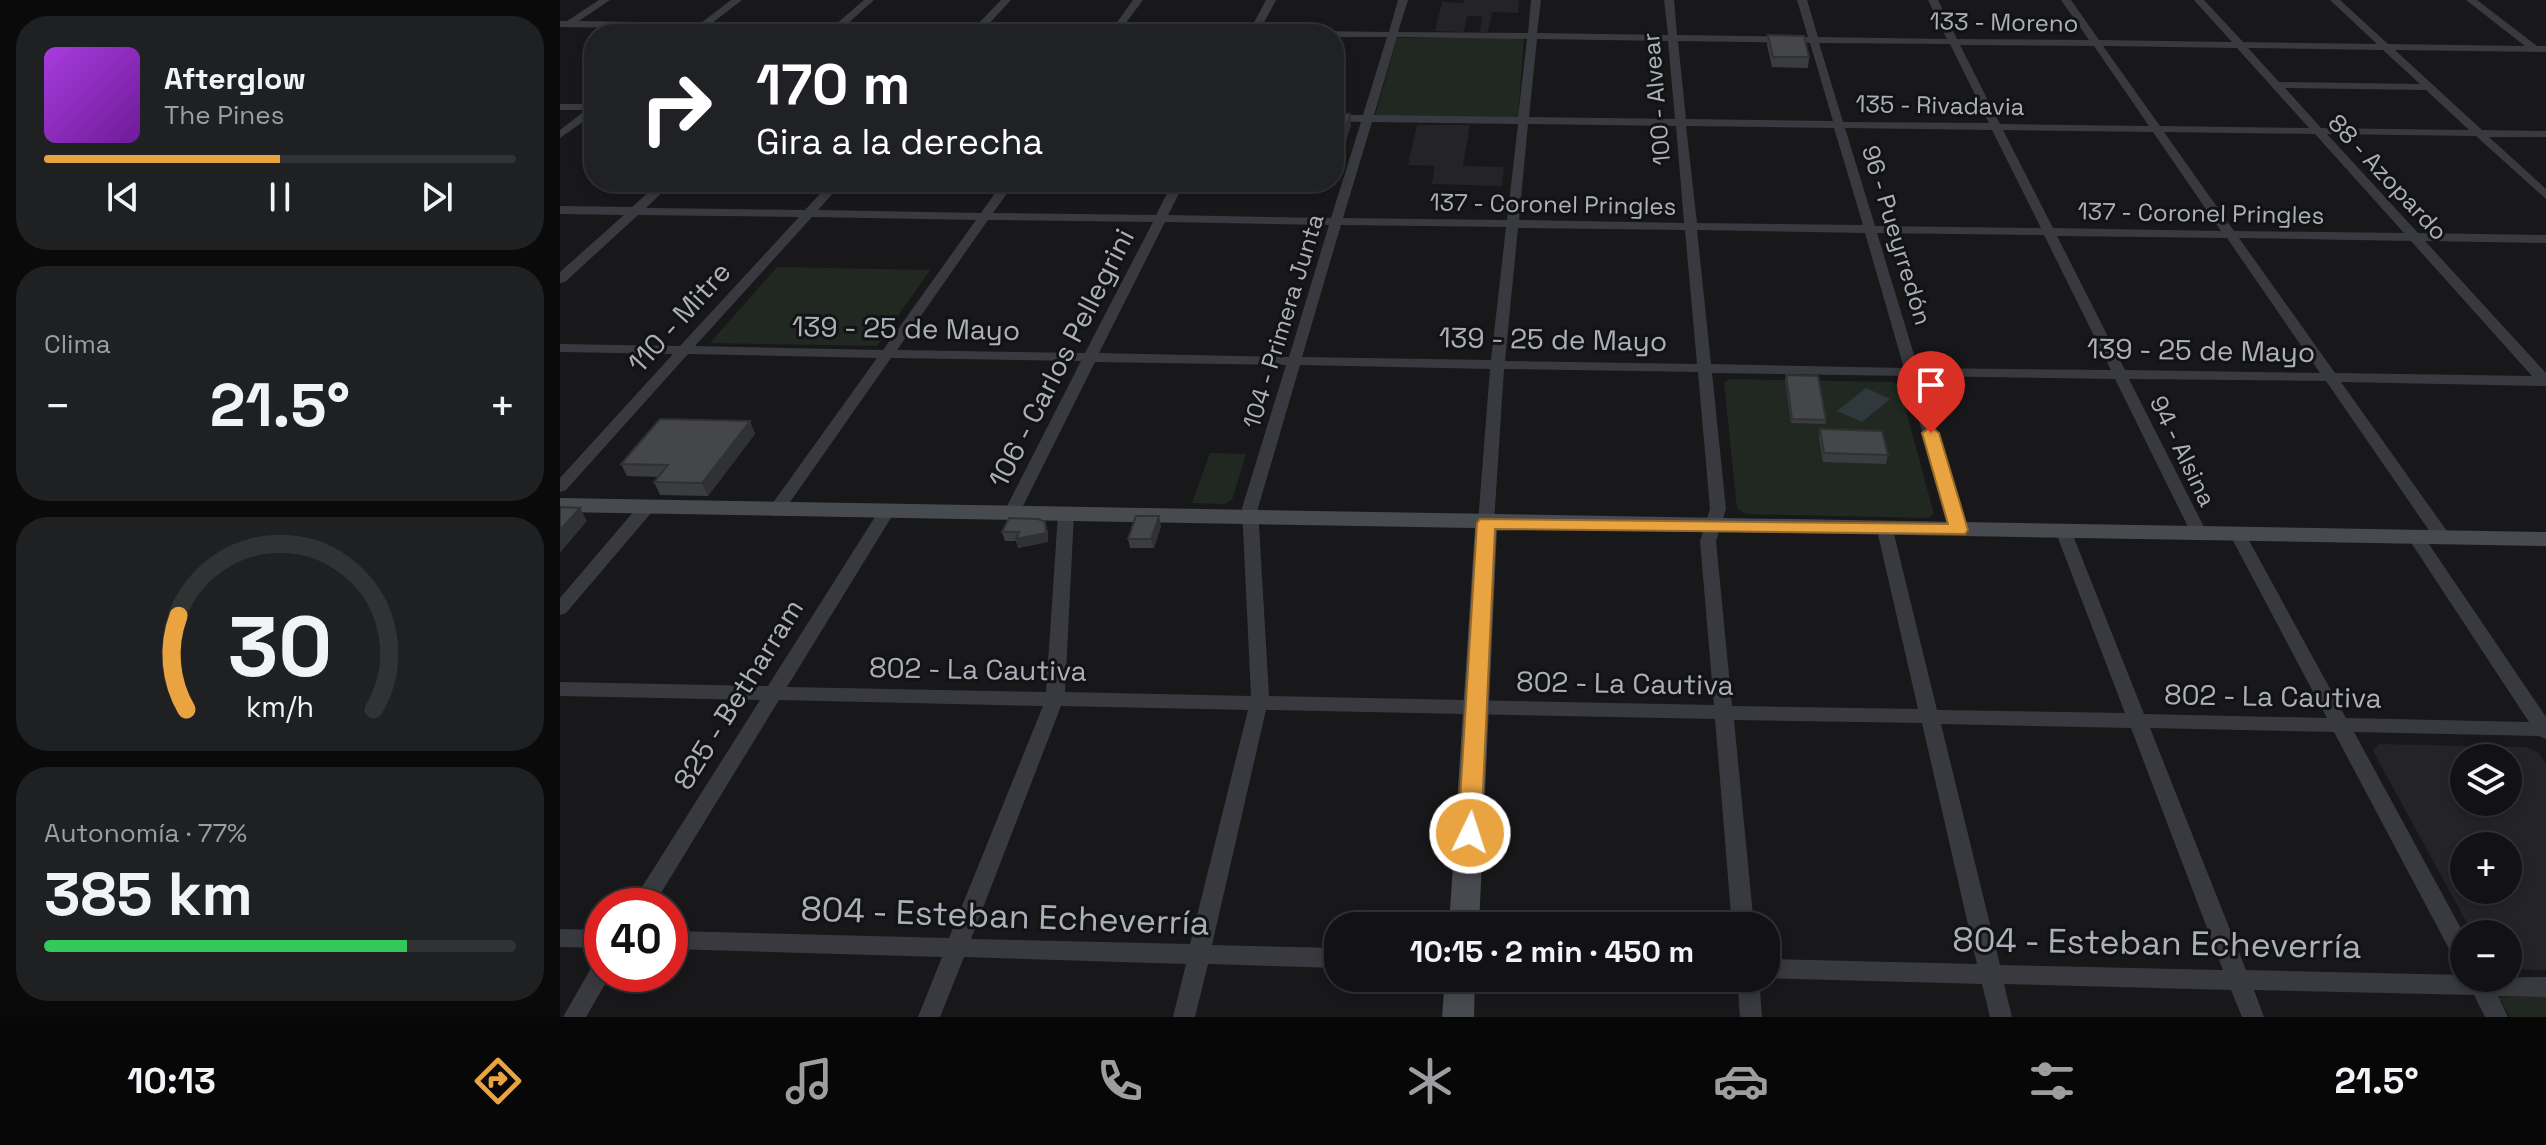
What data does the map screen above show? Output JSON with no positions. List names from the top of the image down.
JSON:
{
  "streets": {
    "street": [
      "133 - Moreno",
      "100 - Alvear",
      "135 - Rivadavia",
      "88 - Azopardo",
      "137 - Coronel Pringles",
      "96 - Pueyrredón",
      "110 - Mitre",
      "104 - Primera Junta",
      "139 - 25 de Mayo",
      "106 - Carlos Pellegrini",
      "94 - Alsina",
      "802 - La Cautiva",
      "825 - Betharram",
      "804 - Esteban Echeverría"
    ]
  },
  "crossings": [
    ["133 - Moreno", "100 - Alvear"],
    ["133 - Moreno", "88 - Azopardo"],
    ["133 - Moreno", "96 - Pueyrredón"],
    ["133 - Moreno", "104 - Primera Junta"],
    ["133 - Moreno", "94 - Alsina"],
    ["100 - Alvear", "135 - Rivadavia"],
    ["100 - Alvear", "137 - Coronel Pringles"],
    ["100 - Alvear", "139 - 25 de Mayo"],
    ["100 - Alvear", "802 - La Cautiva"],
    ["135 - Rivadavia", "88 - Azopardo"],
    ["135 - Rivadavia", "96 - Pueyrredón"],
    ["135 - Rivadavia", "104 - Primera Junta"],
    ["135 - Rivadavia", "94 - Alsina"],
    ["88 - Azopardo", "137 - Coronel Pringles"],
    ["88 - Azopardo", "139 - 25 de Mayo"],
    ["137 - Coronel Pringles", "96 - Pueyrredón"],
    ["137 - Coronel Pringles", "110 - Mitre"],
    ["137 - Coronel Pringles", "104 - Primera Junta"],
    ["137 - Coronel Pringles", "106 - Carlos Pellegrini"],
    ["137 - Coronel Pringles", "94 - Alsina"],
    ["96 - Pueyrredón", "139 - 25 de Mayo"],
    ["110 - Mitre", "139 - 25 de Mayo"],
    ["104 - Primera Junta", "139 - 25 de Mayo"],
    ["104 - Primera Junta", "802 - La Cautiva"],
    ["104 - Primera Junta", "804 - Esteban Echeverría"],
    ["139 - 25 de Mayo", "106 - Carlos Pellegrini"],
    ["139 - 25 de Mayo", "94 - Alsina"],
    ["802 - La Cautiva", "825 - Betharram"]
  ],
  "page": {
    "turn": ["170 m", "Gira a la derecha"],
    "song": ["Afterglow", "The Pines"],
    "tile": [
      "Clima",
      ["Autonomía · 77%", "385 km"]
    ],
    "heat": ["−", "21.5°", "+"],
    "map_buttons": ["+", "−"],
    "limit": "40",
    "trip": "10:15 · 2 min · 450 m",
    "tabs": ["10:13", "21.5°"],
    "gauge": ["30", "km/h"]
  }
}
